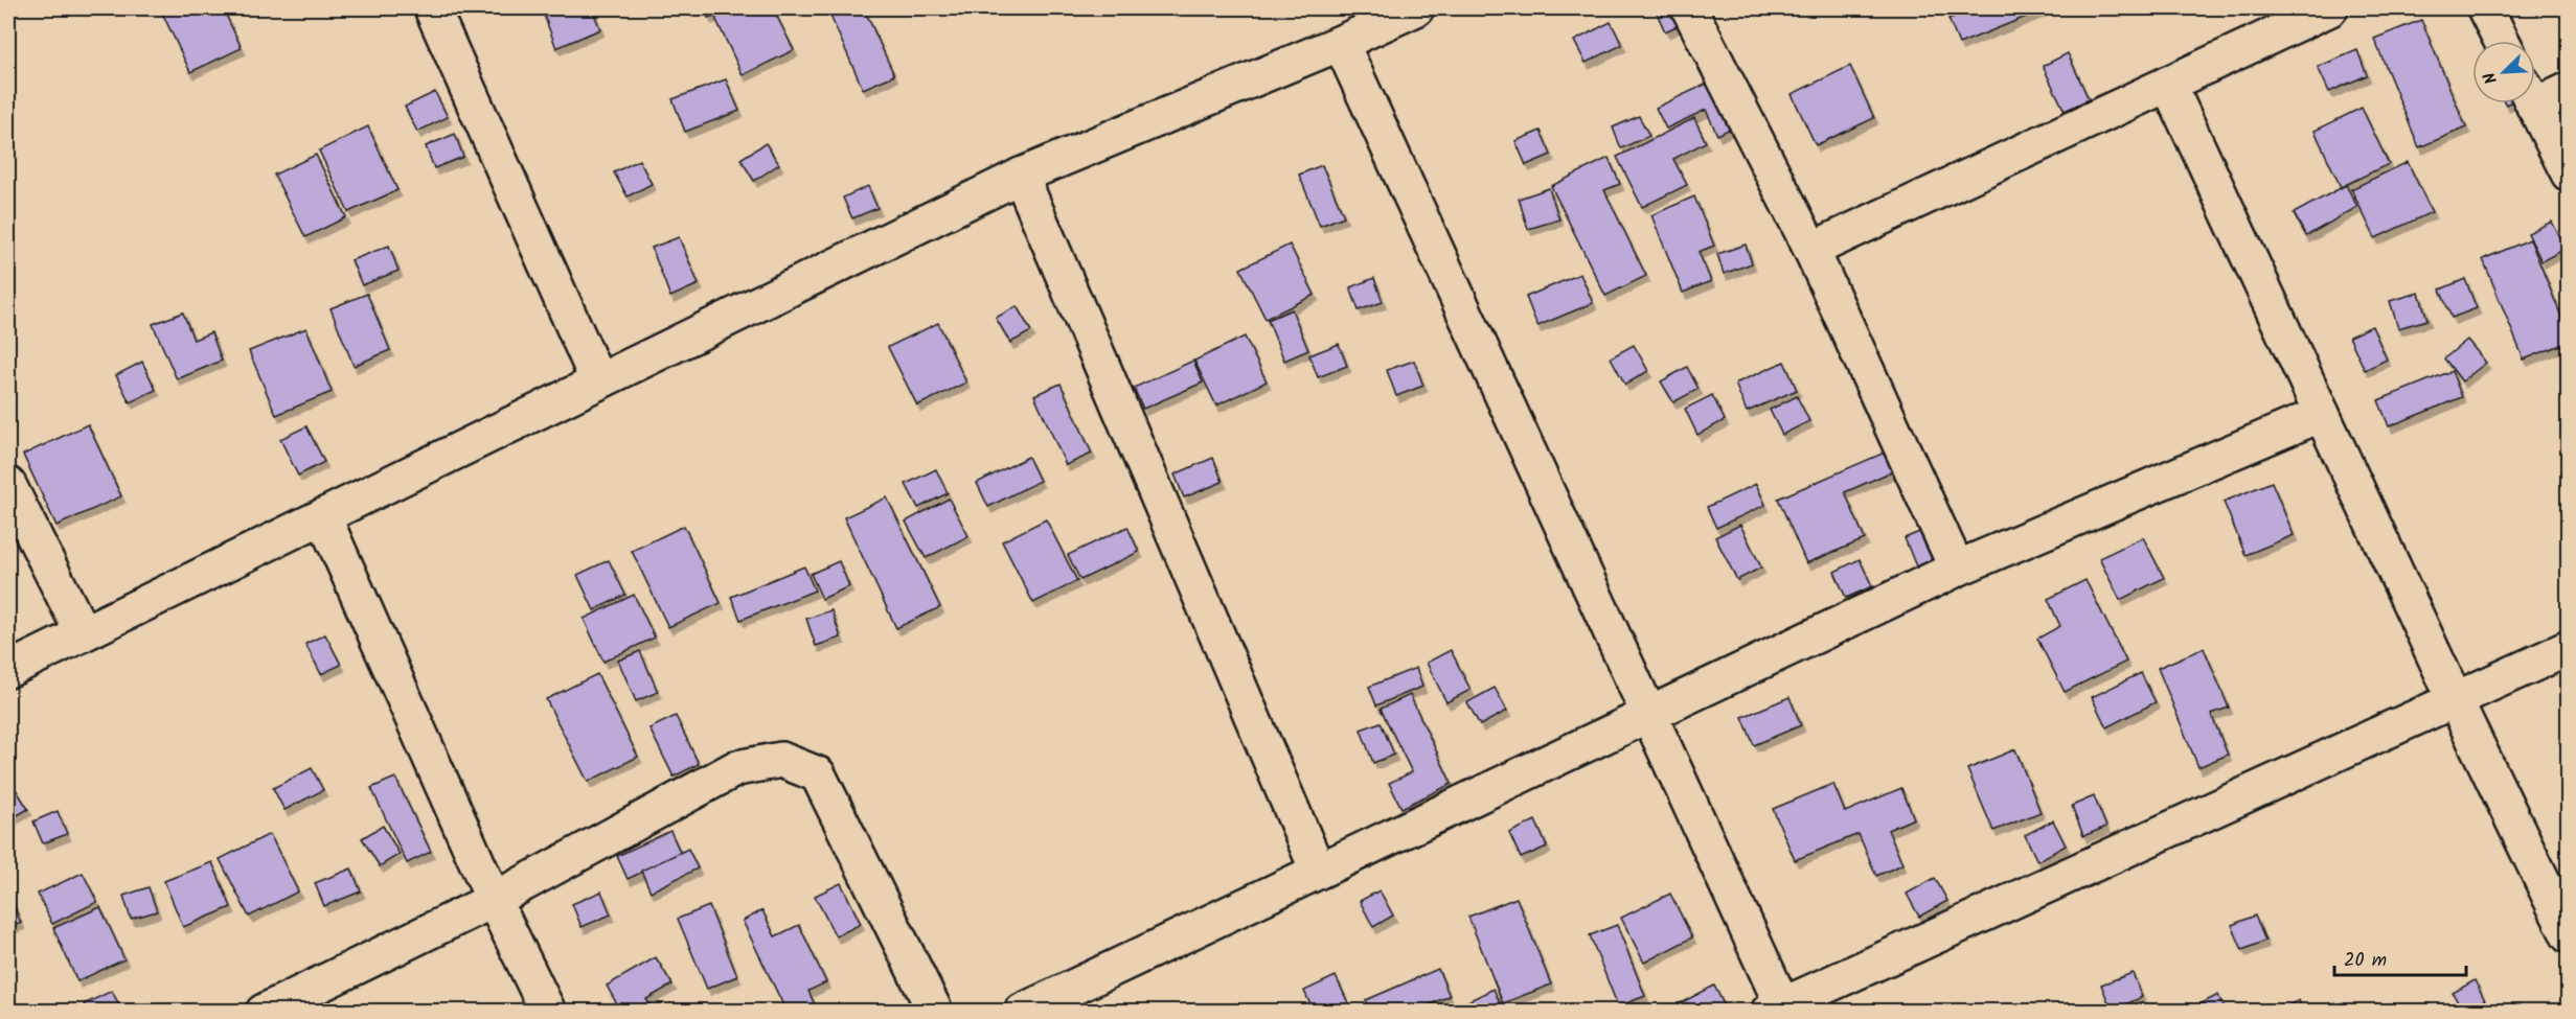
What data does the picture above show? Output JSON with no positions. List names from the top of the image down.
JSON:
{
  "scale_bar": "20 m",
  "north": "bottom left"
}
